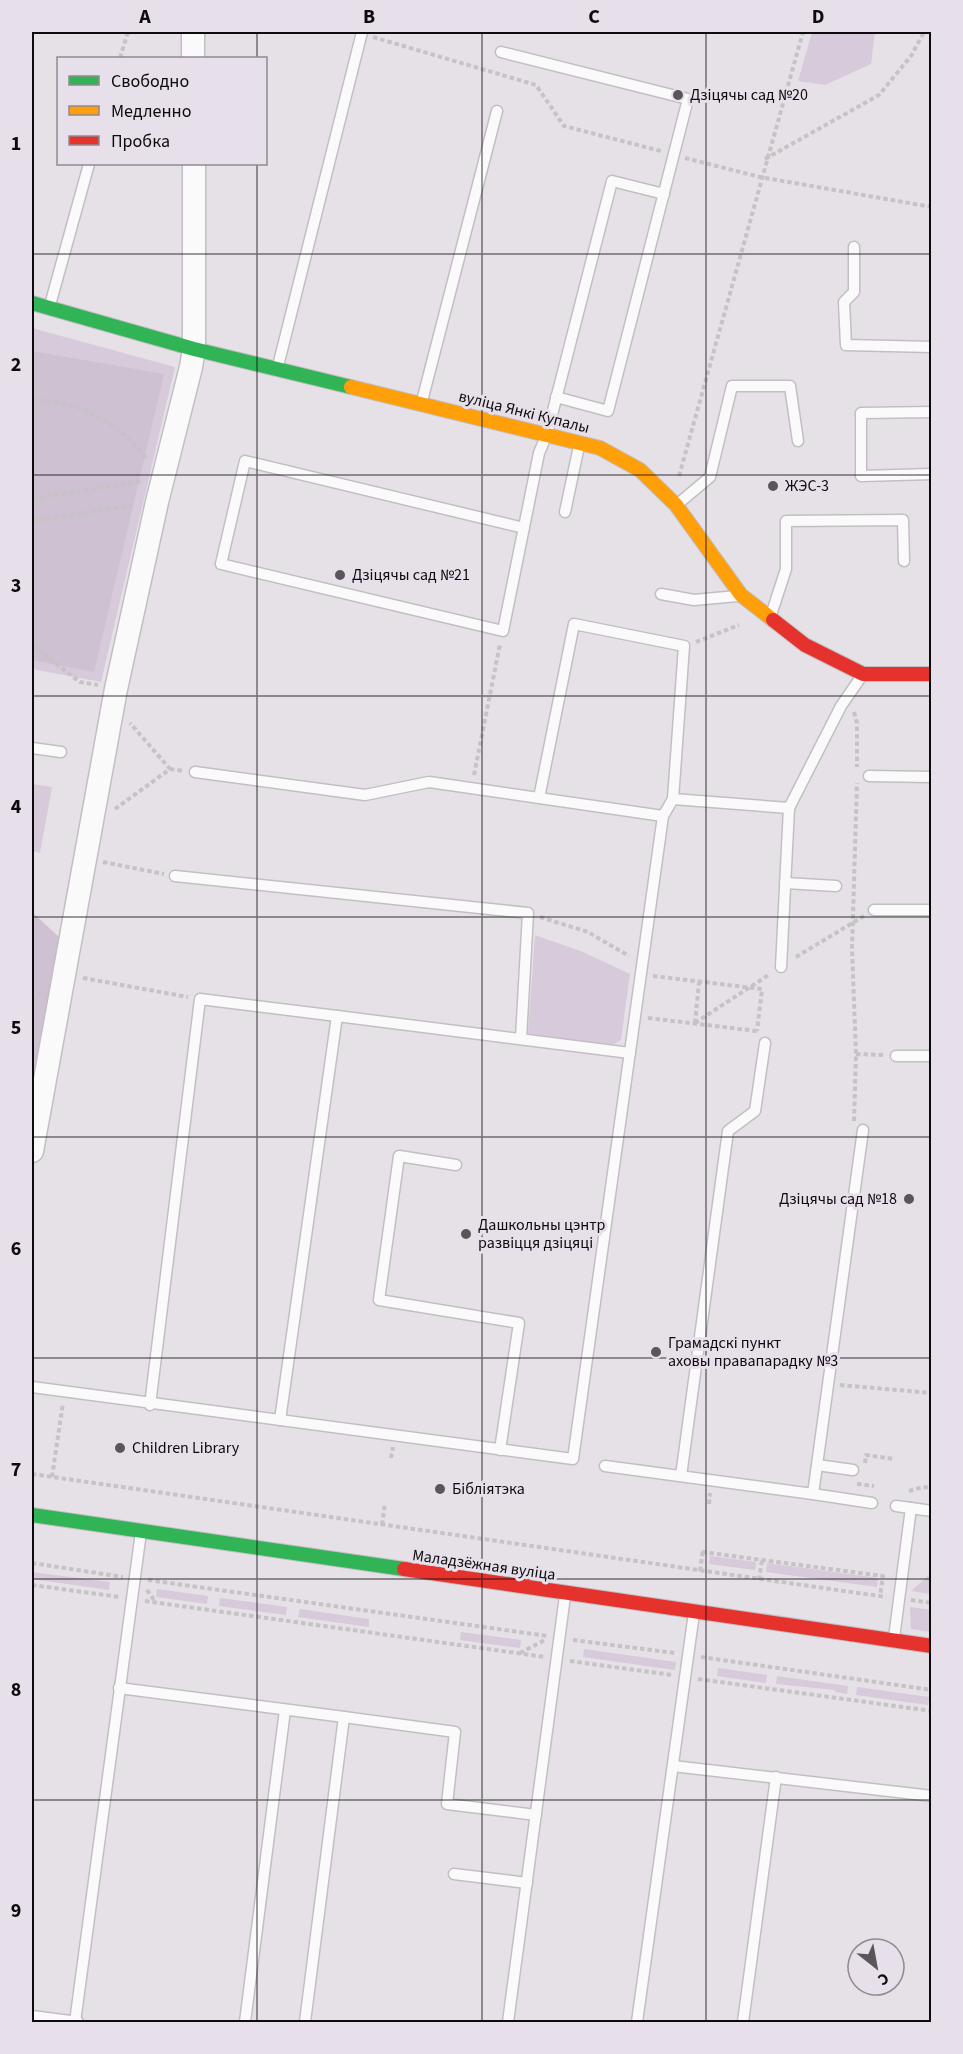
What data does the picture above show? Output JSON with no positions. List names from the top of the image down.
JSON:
{
  "streets": {
    "street": ["вуліца Янкі Купалы", "Маладзёжная вуліца"]
  },
  "places": [
    "Дзіцячы сад №20",
    "ЖЭС-3",
    "Дзіцячы сад №21",
    "Дзіцячы сад №18",
    "Дашкольны цэнтр развіцця дзіцяці",
    "Грамадскі пункт аховы правапарадку №3",
    "Children Library",
    "Бібліятэка"
  ],
  "legend": ["Свободно", "Медленно", "Пробка"],
  "north": "bottom right",
  "grid": {
    "columns": [
      "A",
      "B",
      "C",
      "D"
    ],
    "rows": [
      "1",
      "2",
      "3",
      "4",
      "5",
      "6",
      "7",
      "8",
      "9"
    ]
  }
}
